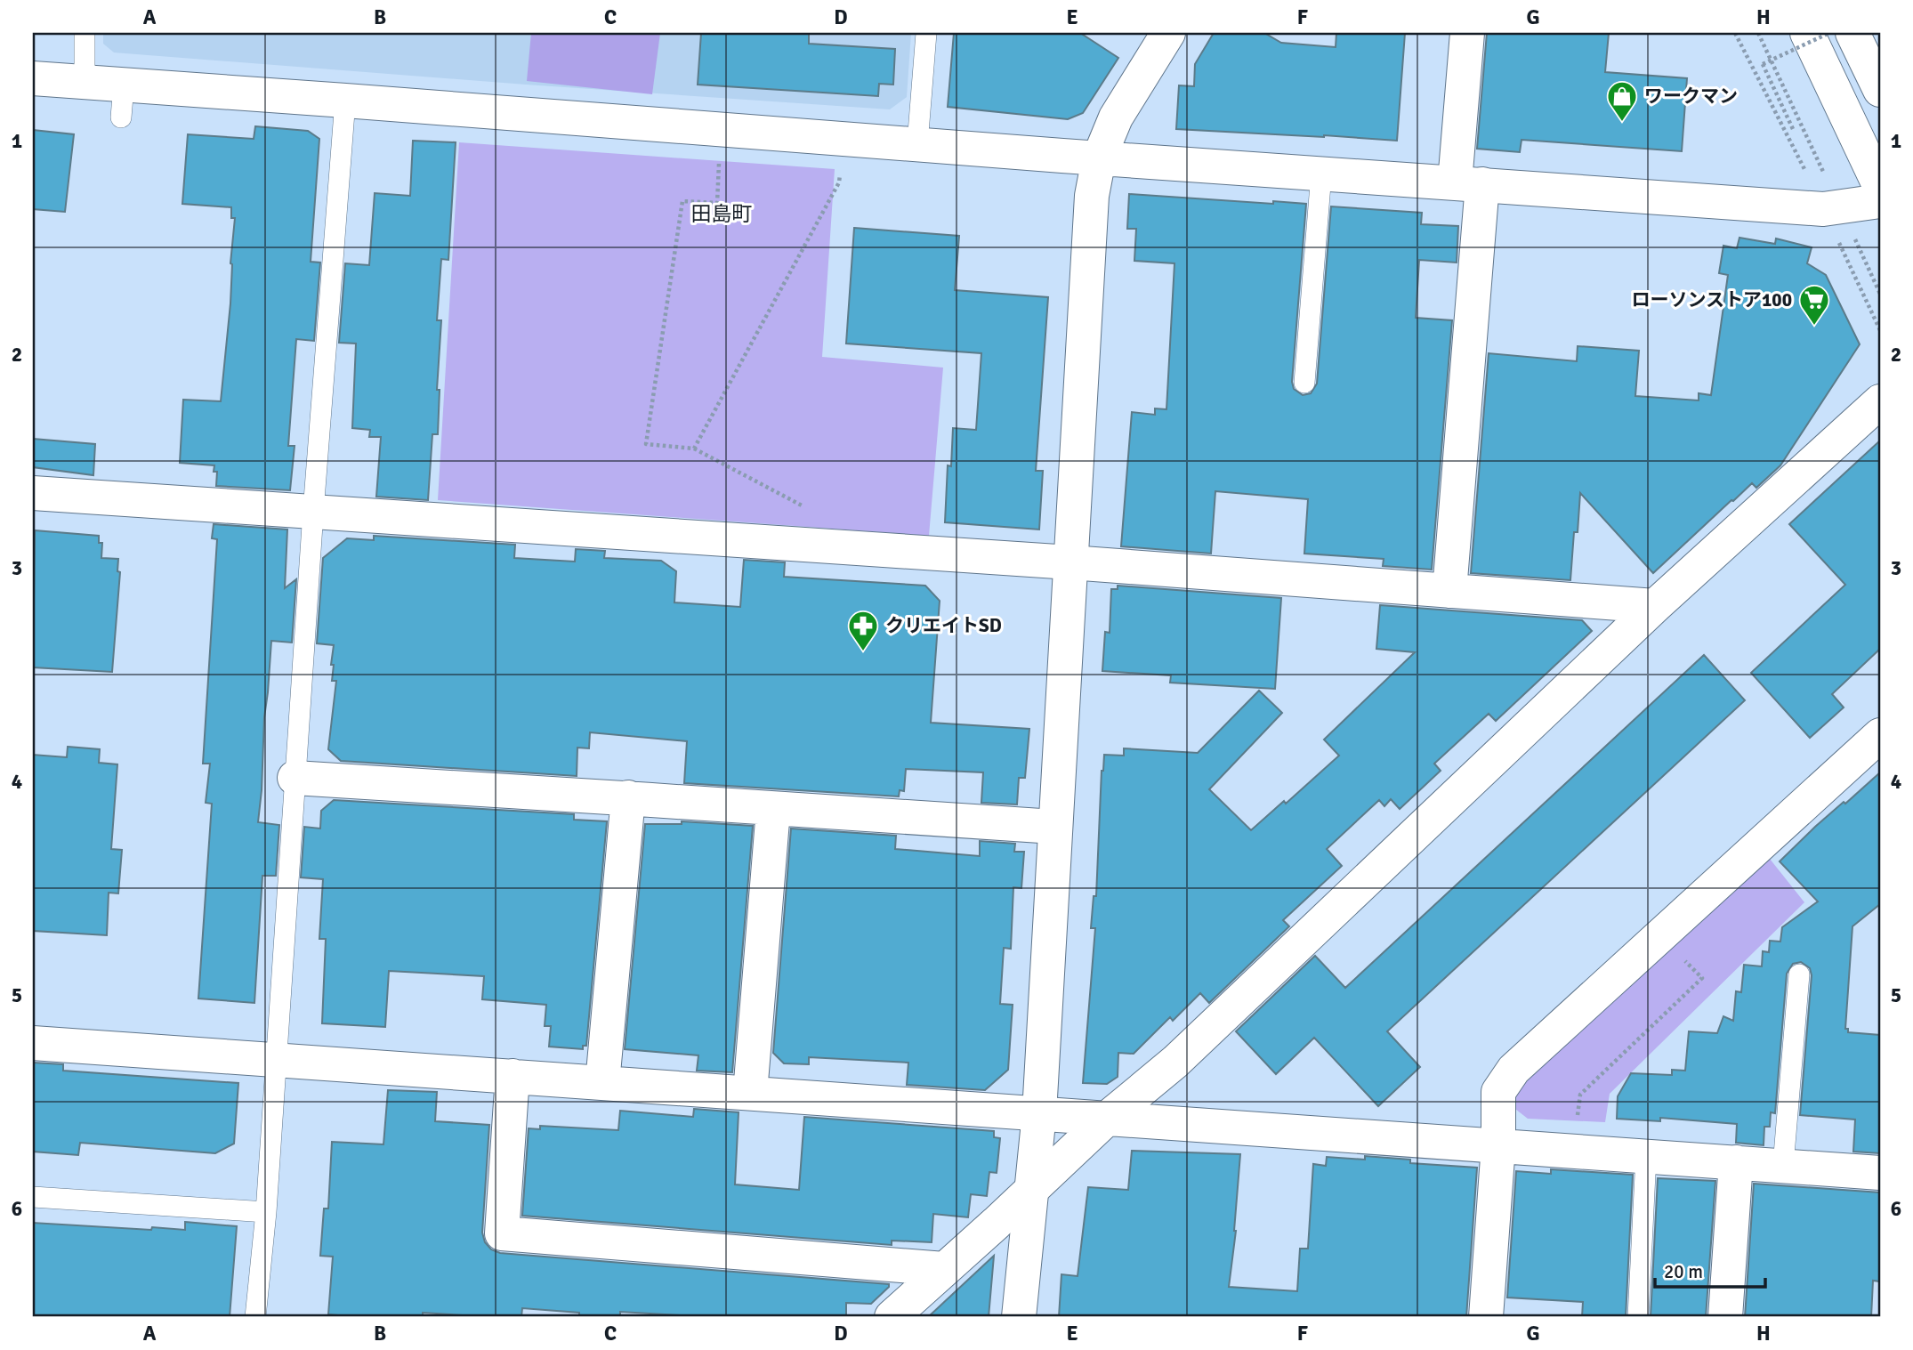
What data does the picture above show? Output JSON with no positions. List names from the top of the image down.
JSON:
{
  "districts": ["田島町"],
  "places": {
    "shop": ["ワークマン"],
    "supermarket": ["ローソンストア100"],
    "pharmacy": ["クリエイトSD"]
  },
  "scale_bar": "20 m",
  "grid": {
    "columns": [
      "A",
      "B",
      "C",
      "D",
      "E",
      "F",
      "G",
      "H"
    ],
    "rows": [
      "1",
      "2",
      "3",
      "4",
      "5",
      "6"
    ]
  }
}
